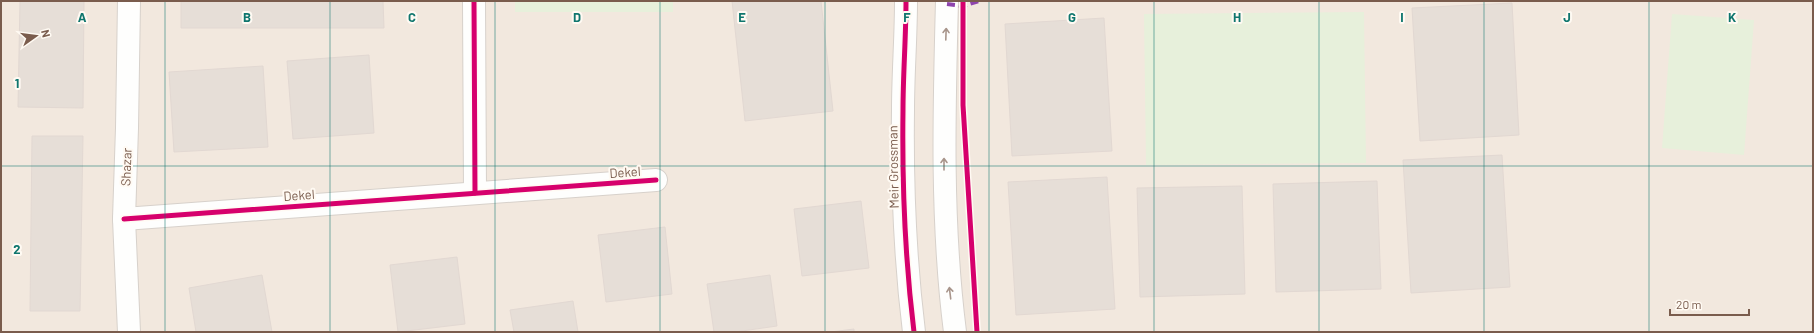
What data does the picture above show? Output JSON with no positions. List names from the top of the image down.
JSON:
{
  "streets": {
    "street": ["Shazar", "Meir Grossman", "Dekel"]
  },
  "crossings": [
    ["Shazar", "Dekel"]
  ],
  "scale_bar": "20 m",
  "north": "right",
  "grid": {
    "columns": [
      "A",
      "B",
      "C",
      "D",
      "E",
      "F",
      "G",
      "H",
      "I",
      "J",
      "K"
    ],
    "rows": ["1", "2"]
  }
}
